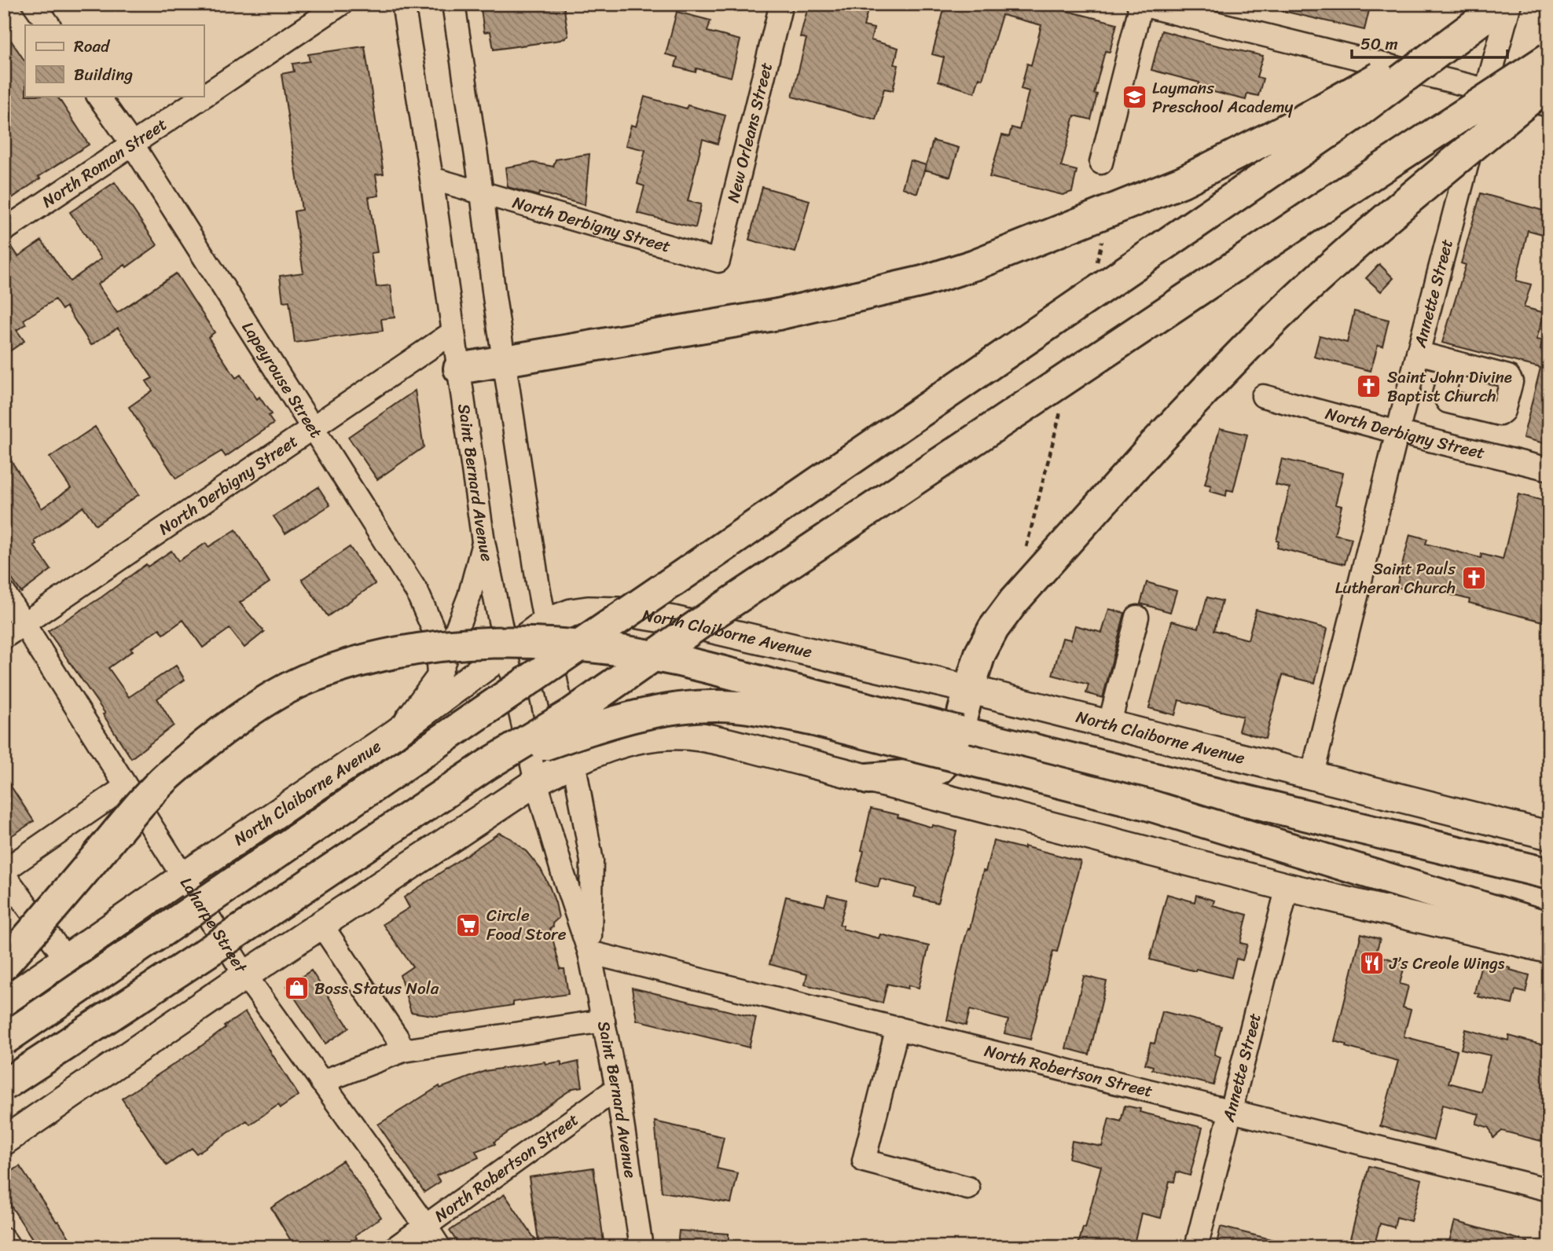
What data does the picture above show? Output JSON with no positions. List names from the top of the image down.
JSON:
{
  "streets": {
    "main road": ["North Claiborne Avenue"],
    "street": [
      "New Orleans Street",
      "North Roman Street",
      "North Derbigny Street",
      "Annette Street",
      "Lapeyrouse Street",
      "Saint Bernard Avenue",
      "Laharpe Street",
      "North Robertson Street"
    ]
  },
  "crossings": [
    ["New Orleans Street", "North Derbigny Street"],
    ["North Roman Street", "Lapeyrouse Street"],
    ["North Derbigny Street", "Annette Street"],
    ["North Derbigny Street", "Lapeyrouse Street"],
    ["North Derbigny Street", "Saint Bernard Avenue"],
    ["North Derbigny Street", "Laharpe Street"],
    ["Annette Street", "North Claiborne Avenue"],
    ["Annette Street", "North Robertson Street"],
    ["Saint Bernard Avenue", "North Claiborne Avenue"],
    ["Saint Bernard Avenue", "North Robertson Street"],
    ["North Claiborne Avenue", "Laharpe Street"],
    ["Laharpe Street", "North Robertson Street"]
  ],
  "places": {
    "school or university": ["Laymans Preschool Academy"],
    "church": ["Saint John Divine Baptist Church", "Saint Pauls Lutheran Church"],
    "supermarket": ["Circle Food Store"],
    "restaurant": ["J’s Creole Wings"],
    "shop": ["Boss Status Nola"]
  },
  "legend": ["Road", "Building"],
  "scale_bar": "50 m"
}
